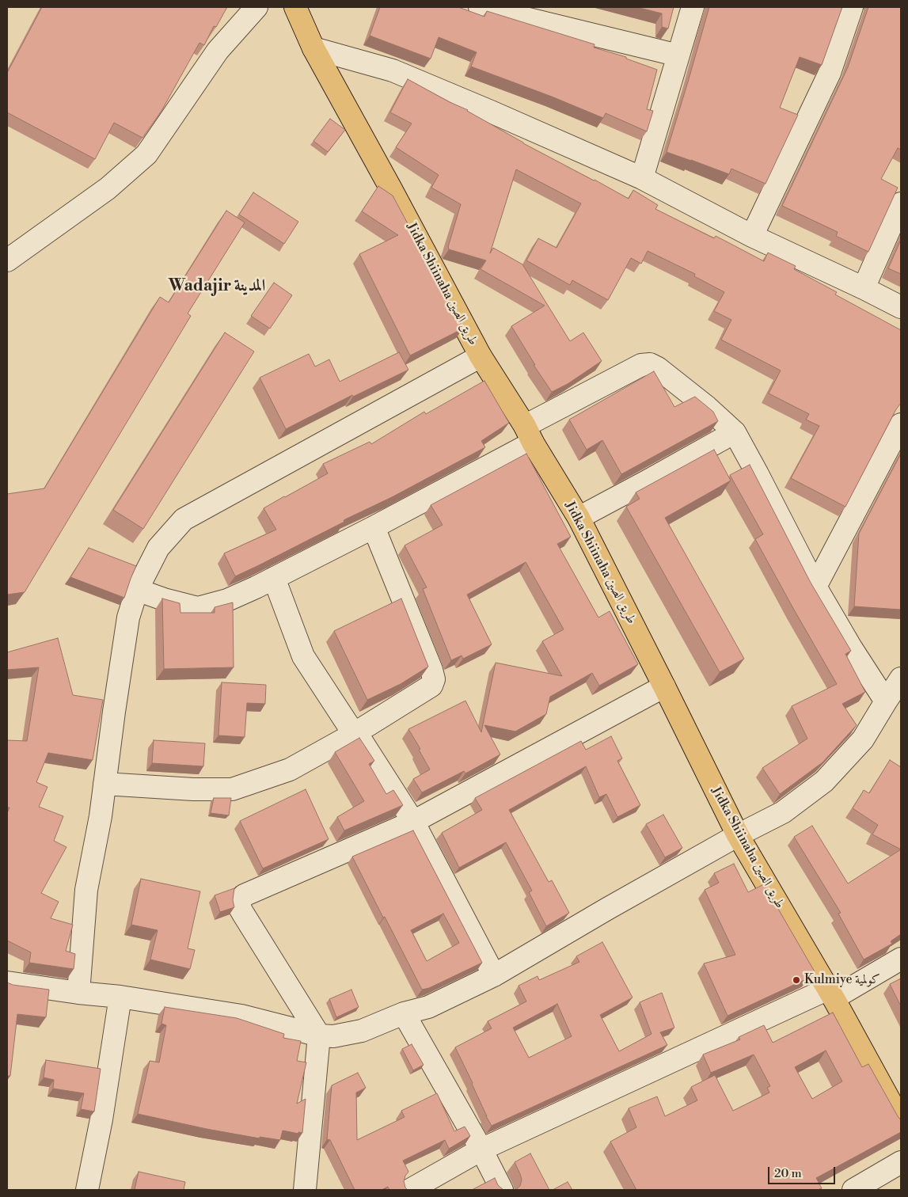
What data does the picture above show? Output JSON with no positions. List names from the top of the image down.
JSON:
{
  "streets": {
    "main road": ["Jidka Shiinaha طريق الصين"]
  },
  "districts": ["Wadajir المدينة"],
  "places": ["Kulmiye كولمية"],
  "scale_bar": "20 m"
}
